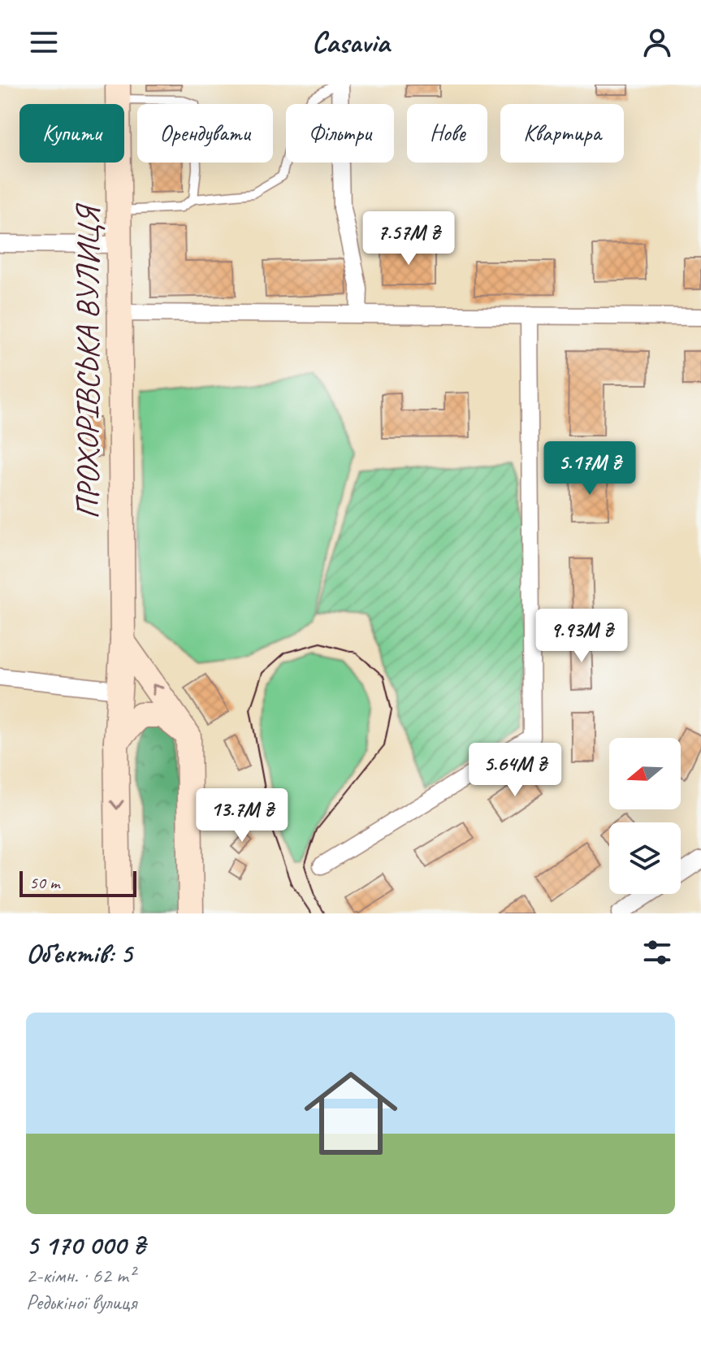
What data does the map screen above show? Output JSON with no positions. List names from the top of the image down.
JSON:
{
  "streets": {
    "street": ["ПРОХОРІВСЬКА ВУЛИЦЯ"]
  },
  "scale_bar": "50 m",
  "north": "left",
  "page": {
    "header": "Casavia",
    "chip": [
      "Купити",
      "Орендувати",
      "Фільтри",
      "Нове",
      "Квартира"
    ],
    "price": [
      "7.57M ₴",
      "5.17M ₴",
      "9.93M ₴",
      "5.64M ₴",
      "13.7M ₴"
    ],
    "scale": "50 m",
    "heading": "Об’єктів: 5",
    "list": [
      {
        "name": "5 170 000 ₴",
        "note": "2-кімн. · 62 m² · Редькіної вулиця"
      }
    ]
  }
}
